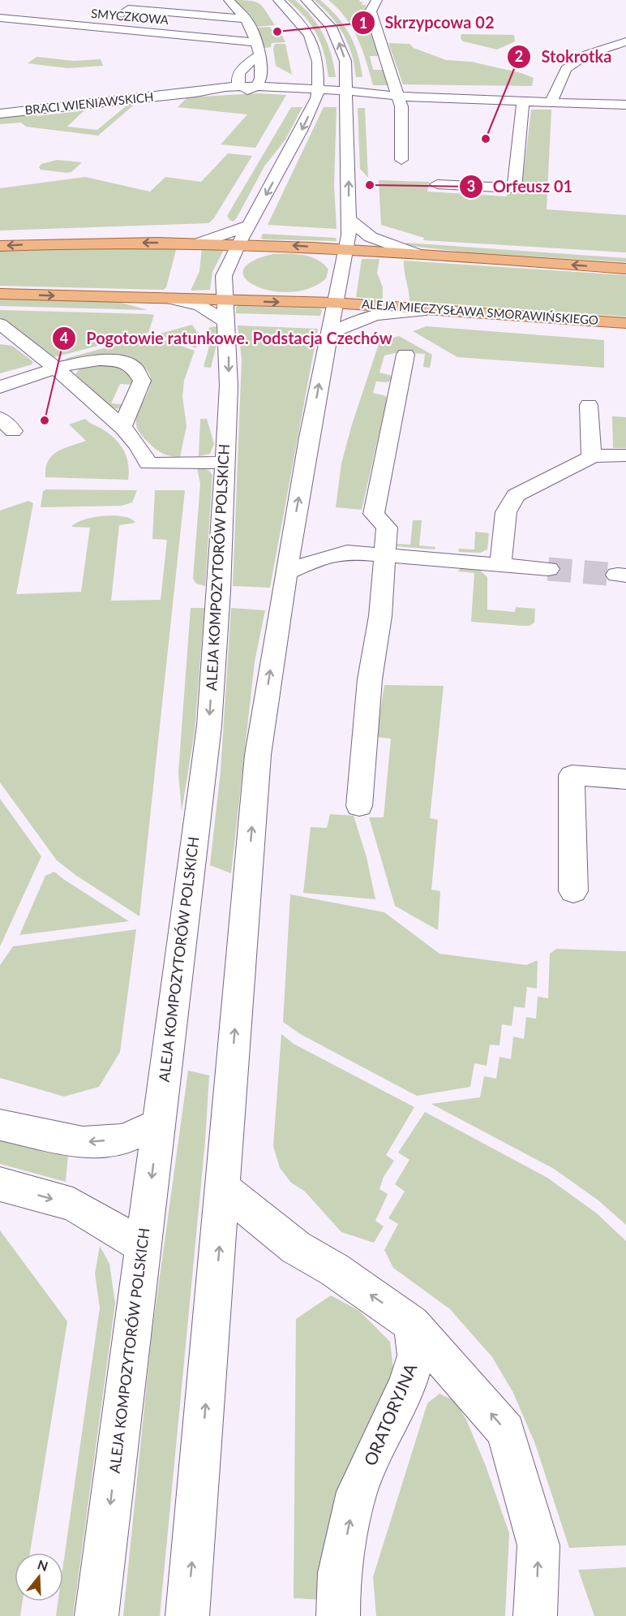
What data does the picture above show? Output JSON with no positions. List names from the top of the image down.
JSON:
{
  "streets": {
    "main road": ["ALEJA MIECZYSŁAWA SMORAWIŃSKIEGO"],
    "street": [
      "SMYCZKOWA",
      "BRACI WIENIAWSKICH",
      "ALEJA KOMPOZYTORÓW POLSKICH",
      "ORATORYJNA"
    ]
  },
  "crossings": [
    ["ALEJA MIECZYSŁAWA SMORAWIŃSKIEGO", "ALEJA KOMPOZYTORÓW POLSKICH"]
  ],
  "places": [
    "Skrzypcowa 02",
    "Stokrotka",
    "Orfeusz 01",
    "Pogotowie ratunkowe. Podstacja Czechów"
  ],
  "north": "top"
}
